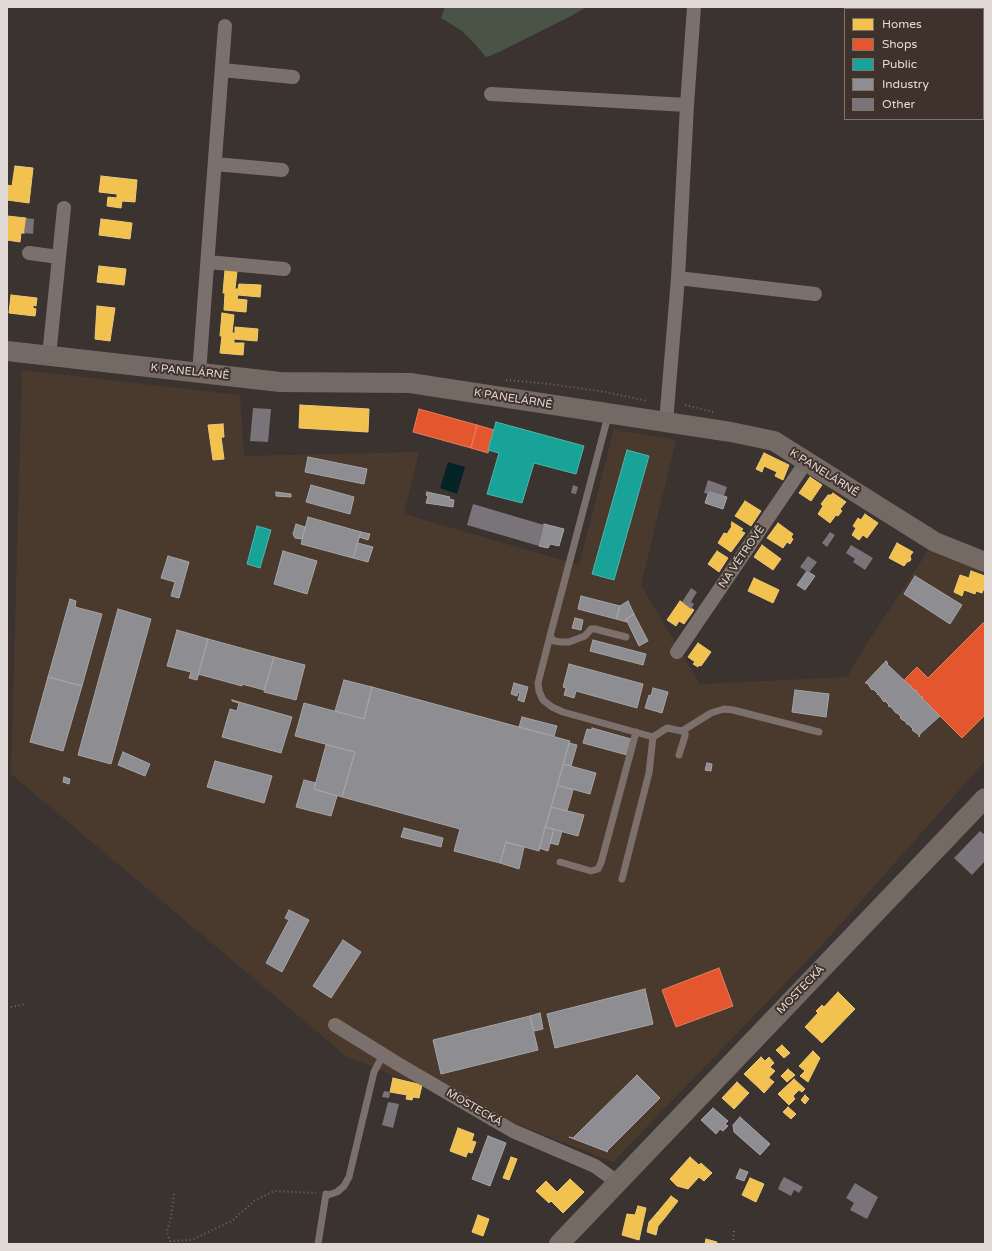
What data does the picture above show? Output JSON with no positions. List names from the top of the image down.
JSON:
{
  "streets": {
    "street": ["K PANELÁRNĚ", "NA VĚTROVĚ", "MOSTECKÁ"]
  },
  "crossings": [
    ["K PANELÁRNĚ", "NA VĚTROVĚ"]
  ],
  "legend": [
    "Homes",
    "Shops",
    "Public",
    "Industry",
    "Other"
  ]
}
